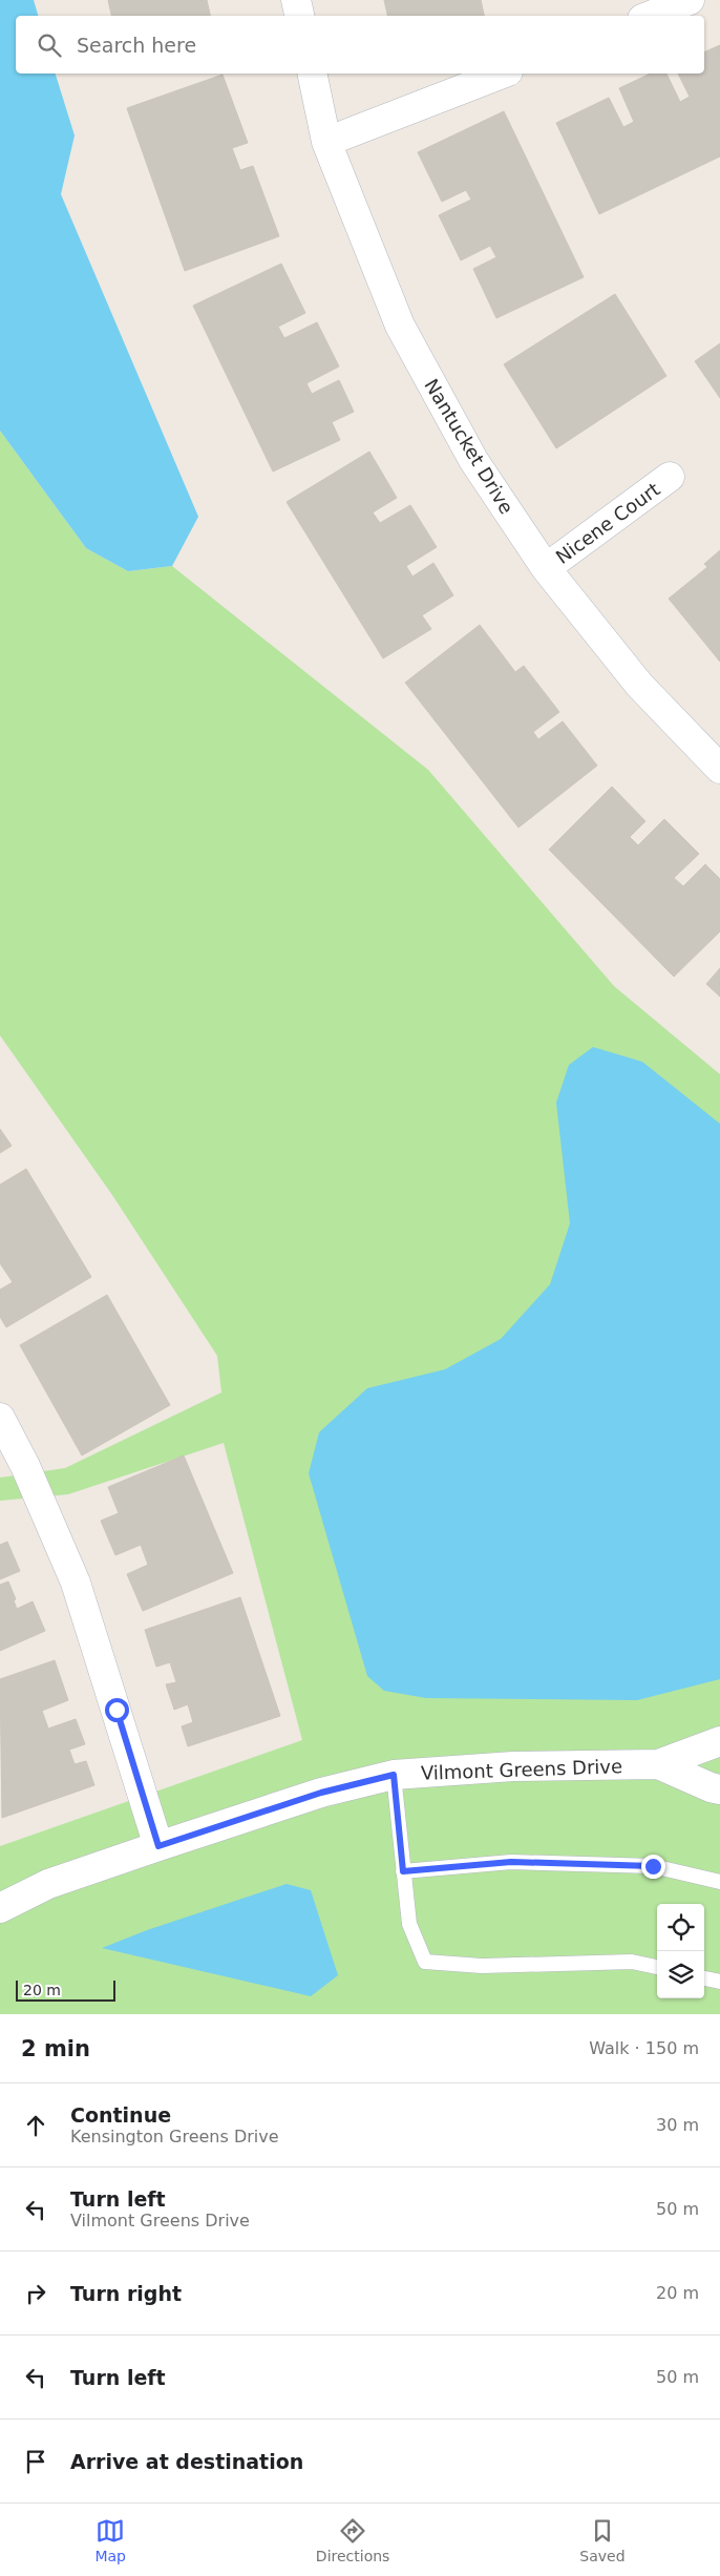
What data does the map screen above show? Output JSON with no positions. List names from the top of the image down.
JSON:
{
  "streets": {
    "street": ["Nantucket Drive", "Nicene Court", "Vilmont Greens Drive"]
  },
  "crossings": [
    ["Nantucket Drive", "Nicene Court"]
  ],
  "scale_bar": "20 m",
  "page": {
    "search": "Search here",
    "scale": "20 m",
    "heading": ["2 min", "Walk · 150 m"],
    "list": [
      ["Continue", "Kensington Greens Drive", "30 m"],
      ["Turn left", "Vilmont Greens Drive", "50 m"],
      ["Turn right", "20 m"],
      ["Turn left", "50 m"],
      "Arrive at destination"
    ],
    "nav": ["Map", "Directions", "Saved"]
  }
}
